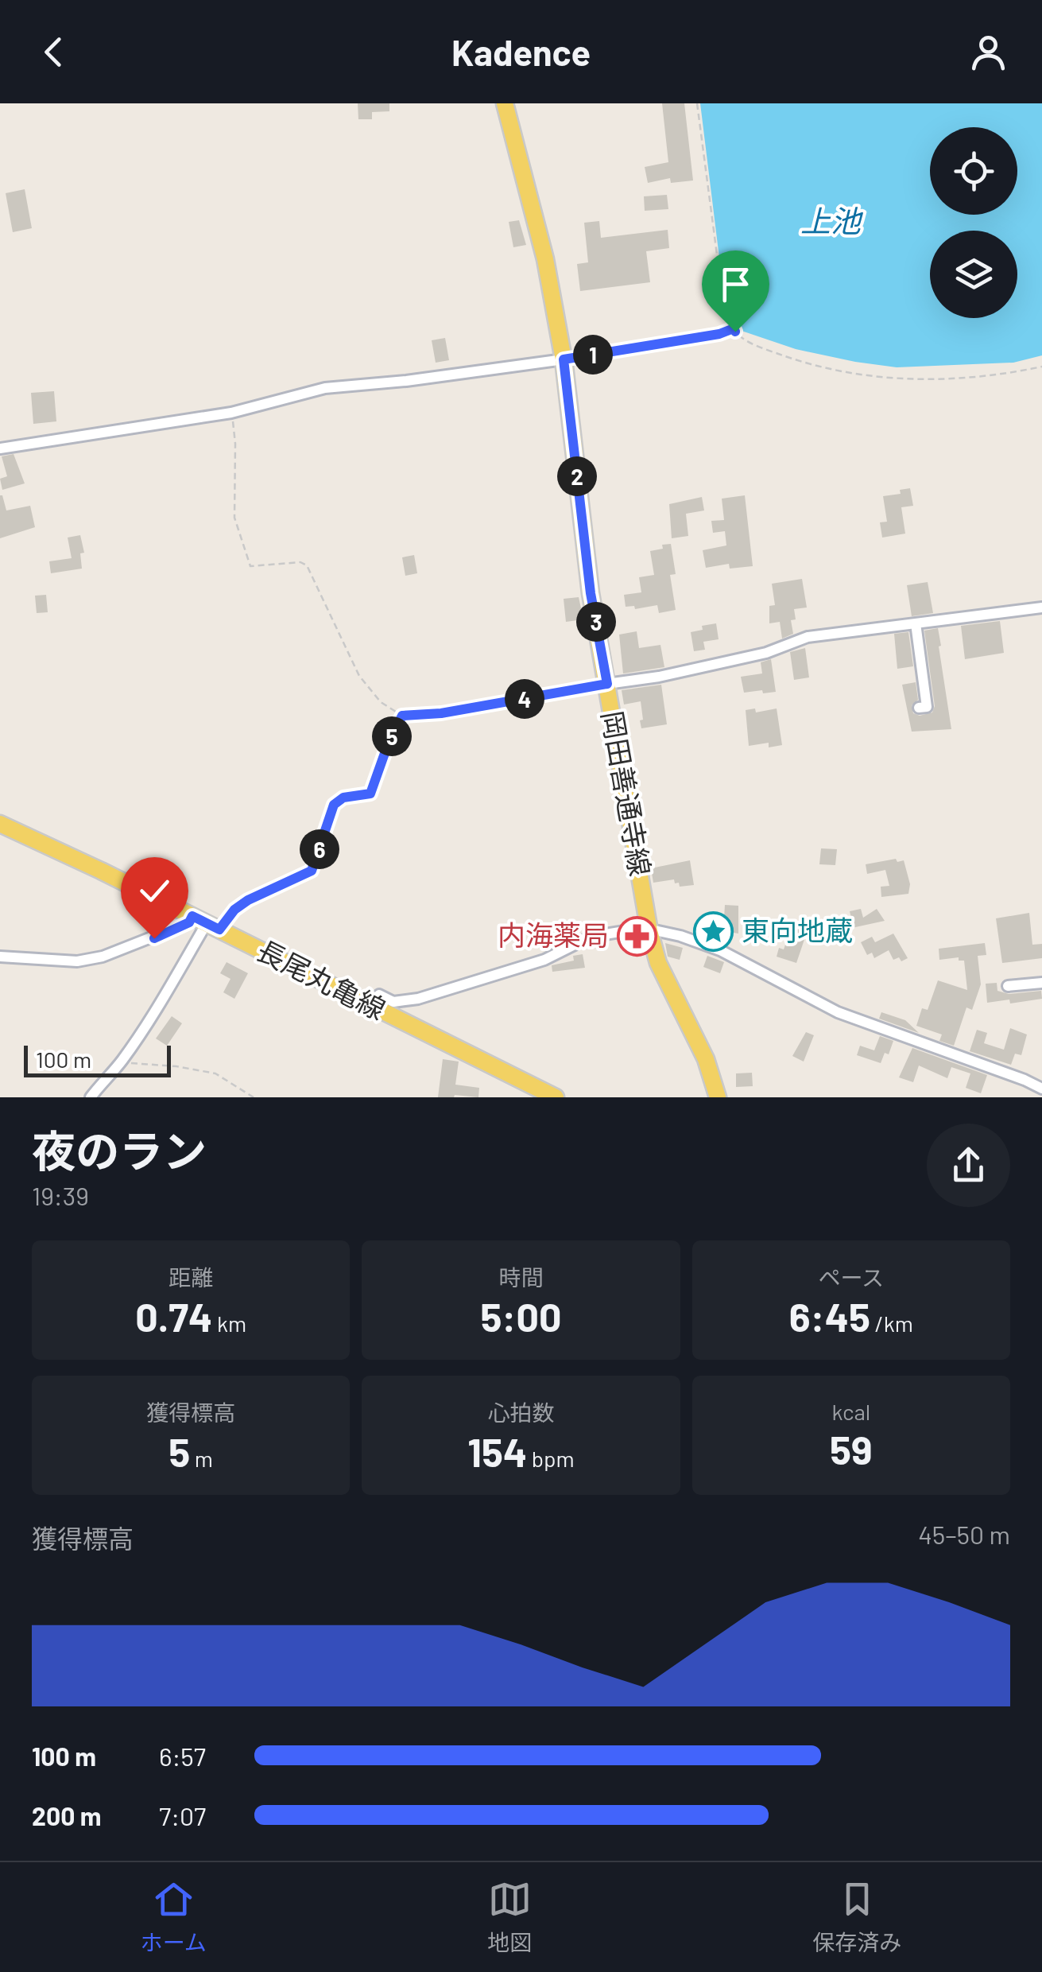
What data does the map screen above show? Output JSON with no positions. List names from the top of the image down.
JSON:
{
  "streets": {
    "main road": ["岡田善通寺線", "長尾丸亀線"]
  },
  "water": ["上池"],
  "places": {
    "place": ["東向地蔵"],
    "pharmacy": ["内海薬局"]
  },
  "scale_bar": "100 m",
  "page": {
    "header": "Kadence",
    "pins": [
      "1",
      "2",
      "3",
      "4",
      "5",
      "6"
    ],
    "scale": "100 m",
    "heading": ["夜のラン", "19:39"],
    "stats": [
      ["距離", "0.74 km"],
      ["時間", "5:00"],
      ["ペース", "6:45 /km"],
      ["獲得標高", "5 m"],
      ["心拍数", "154 bpm"],
      ["kcal", "59"]
    ],
    "chart": ["獲得標高", "45–50 m"],
    "list": [
      {
        "name": "100 m",
        "note": "6:57"
      },
      {
        "name": "200 m",
        "note": "7:07"
      }
    ],
    "tabs": ["ホーム", "地図", "保存済み"]
  }
}
